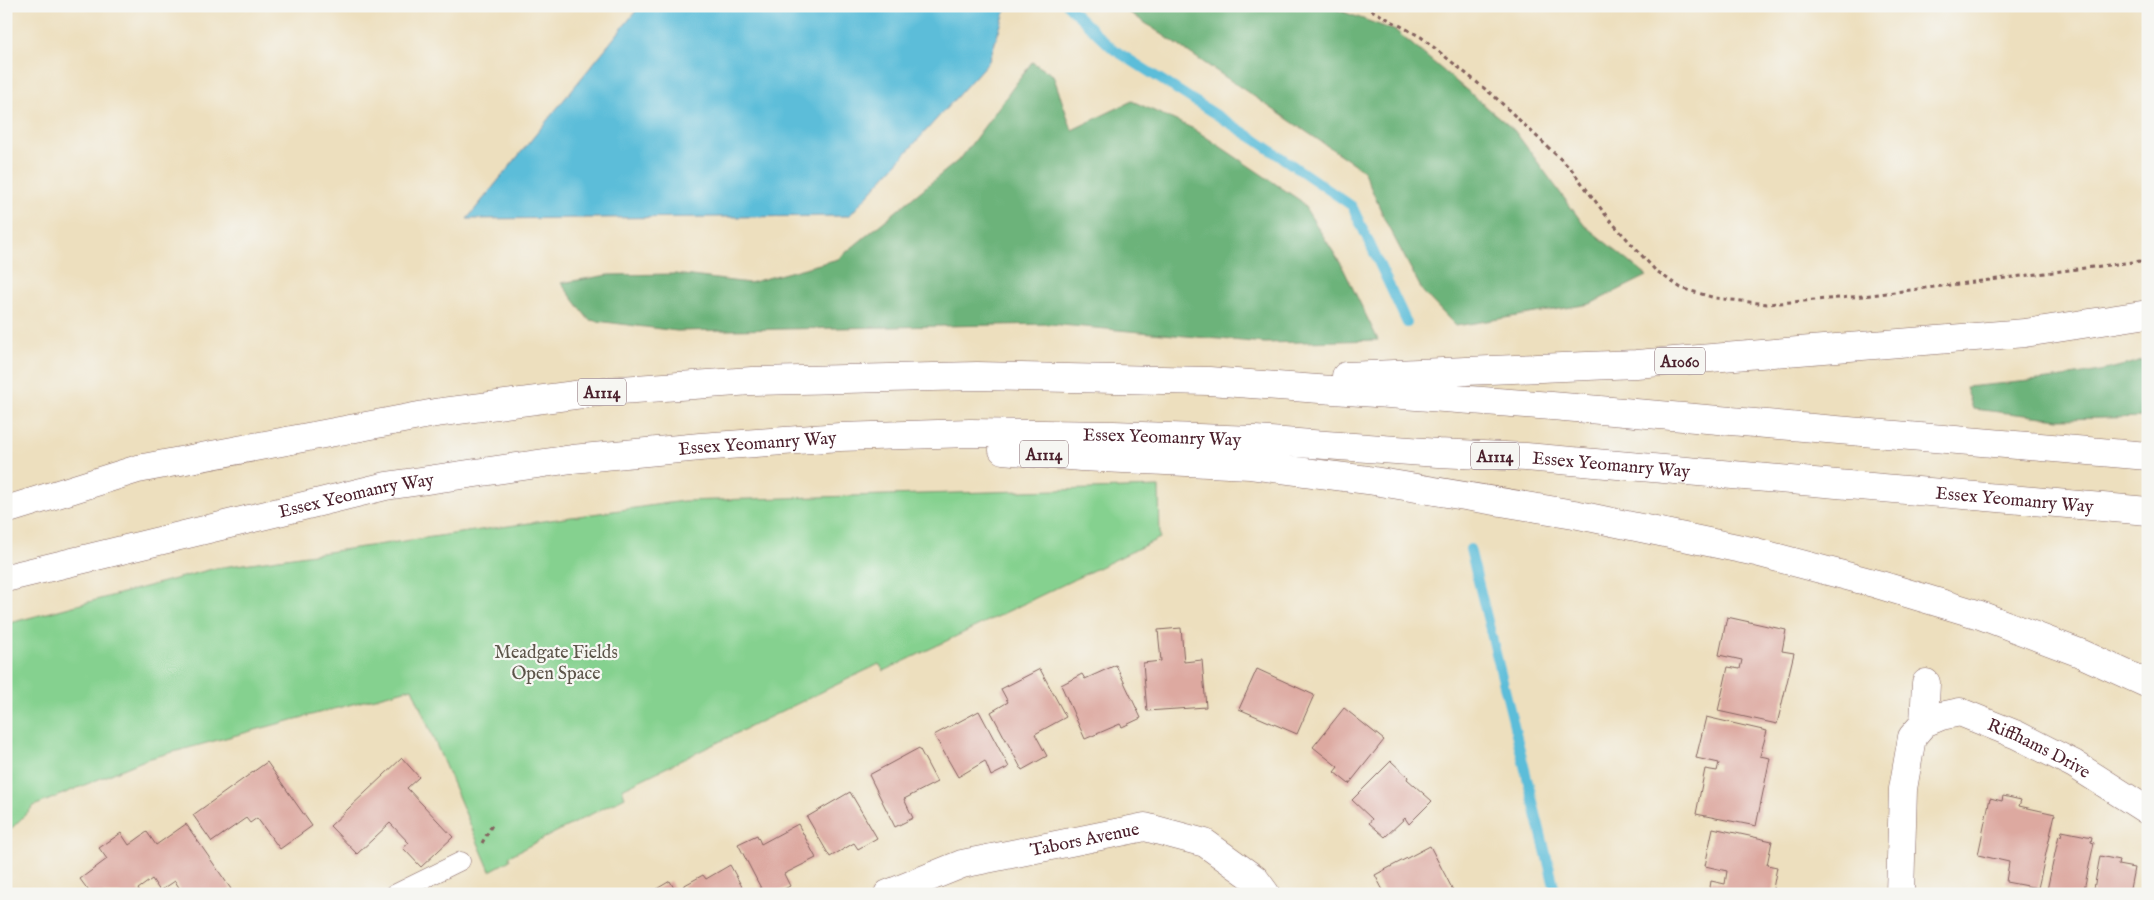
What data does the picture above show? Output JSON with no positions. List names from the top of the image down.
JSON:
{
  "streets": {
    "main road": [
      "A1060",
      "A1114",
      "Essex Yeomanry Way",
      "Riffhams Drive",
      "Tabors Avenue"
    ]
  },
  "crossings": [
    ["A1060", "A1114"],
    ["A1114", "Essex Yeomanry Way"]
  ],
  "parks": ["Meadgate Fields Open Space"]
}
